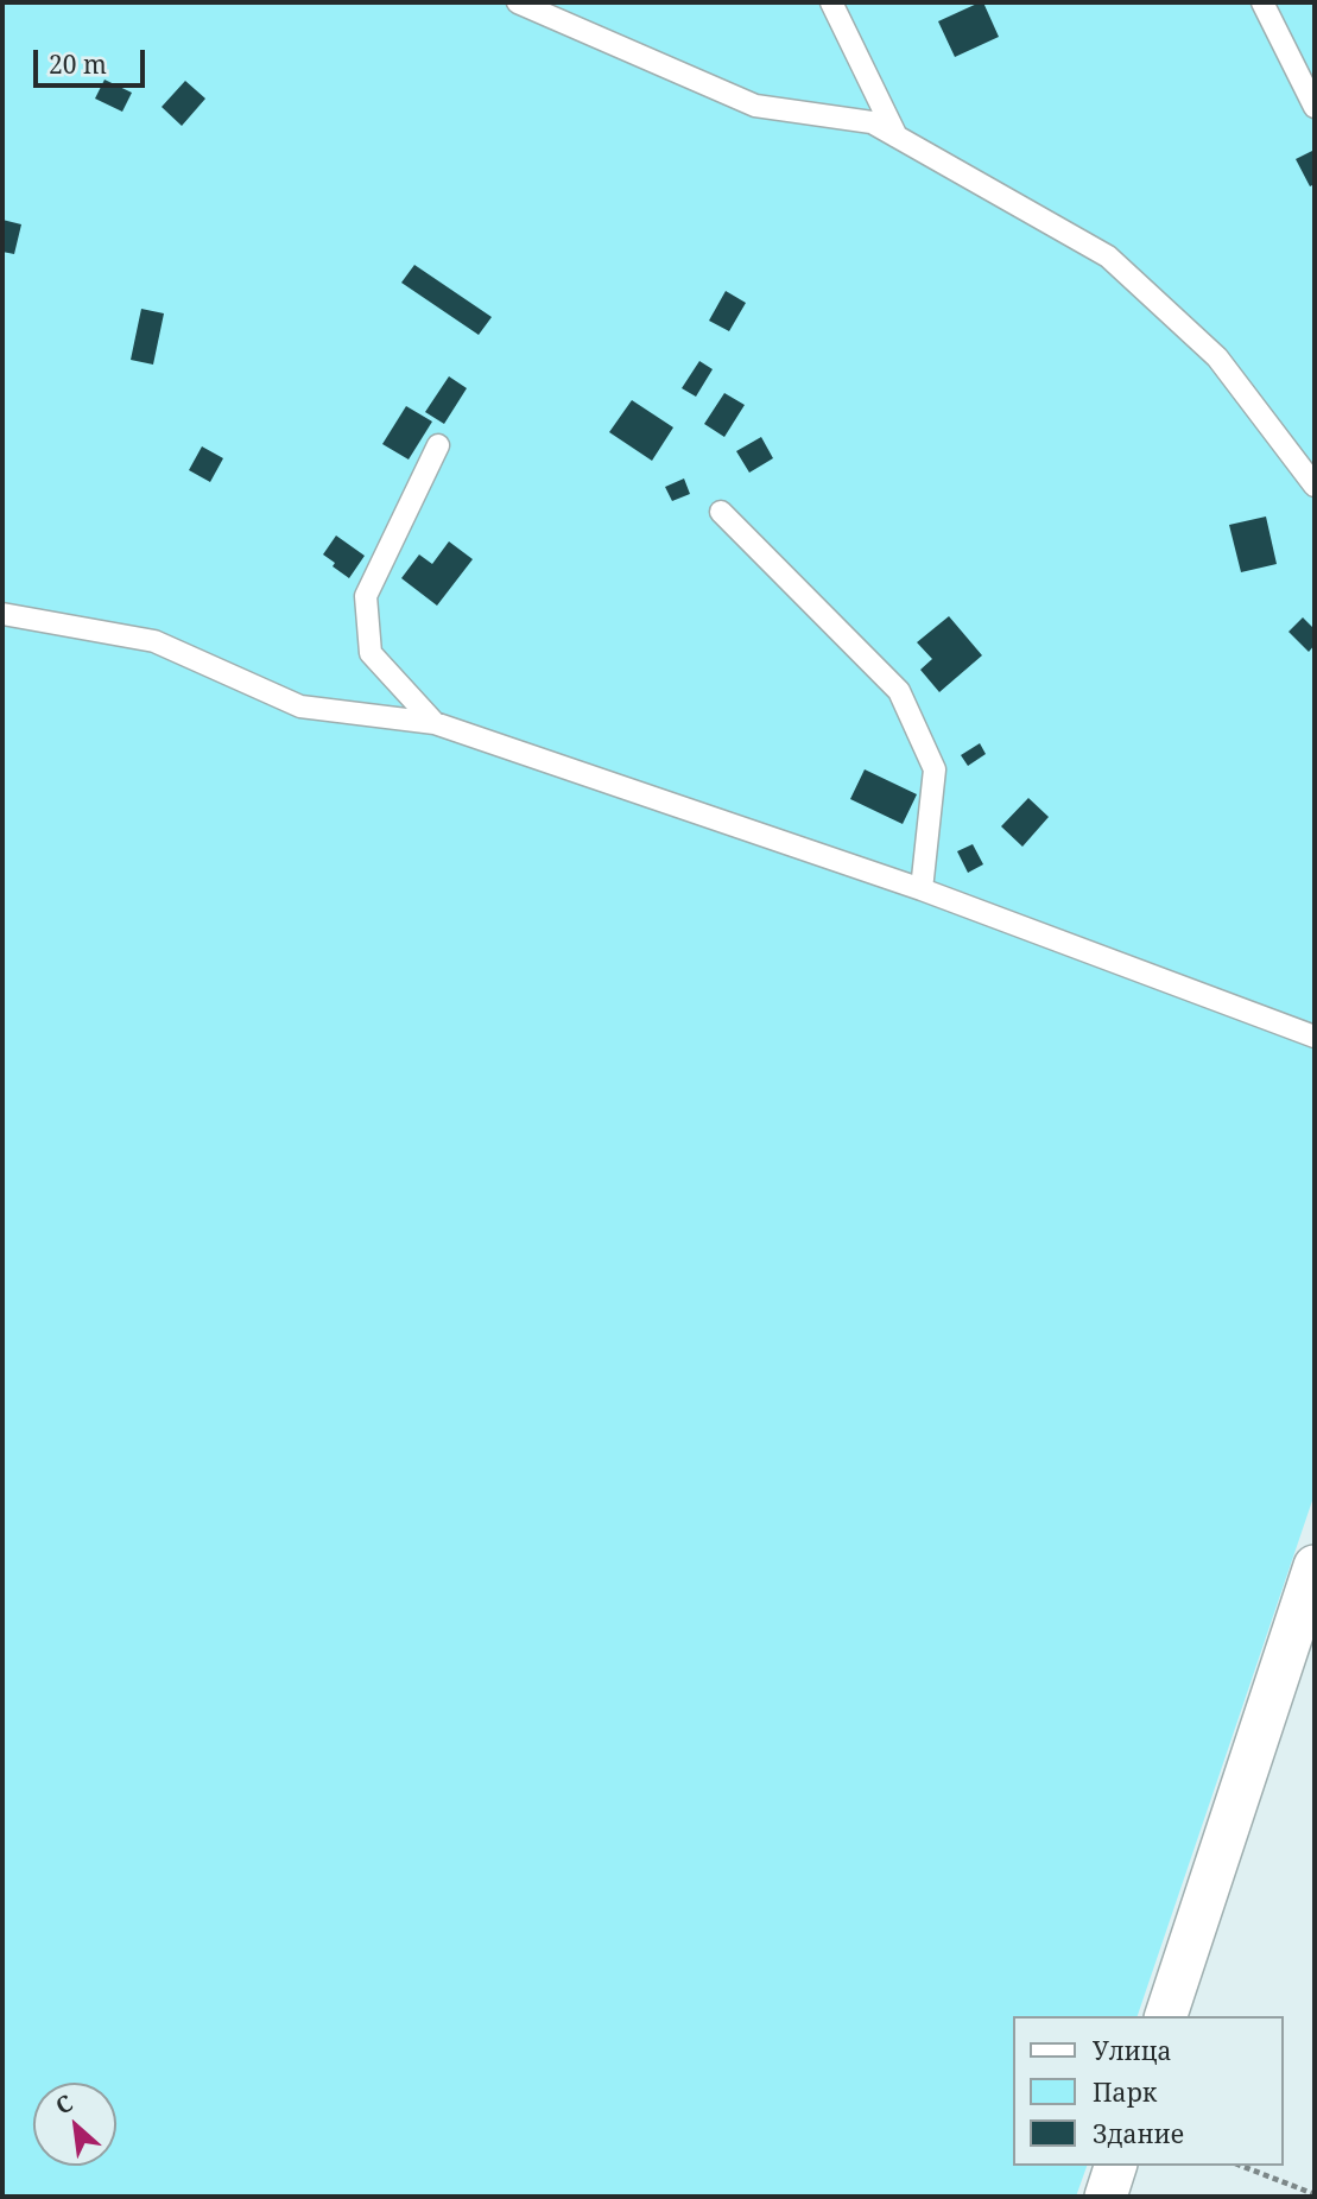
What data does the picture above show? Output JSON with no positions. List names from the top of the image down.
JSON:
{
  "legend": ["Улица", "Парк", "Здание"],
  "scale_bar": "20 m",
  "north": "top left"
}
